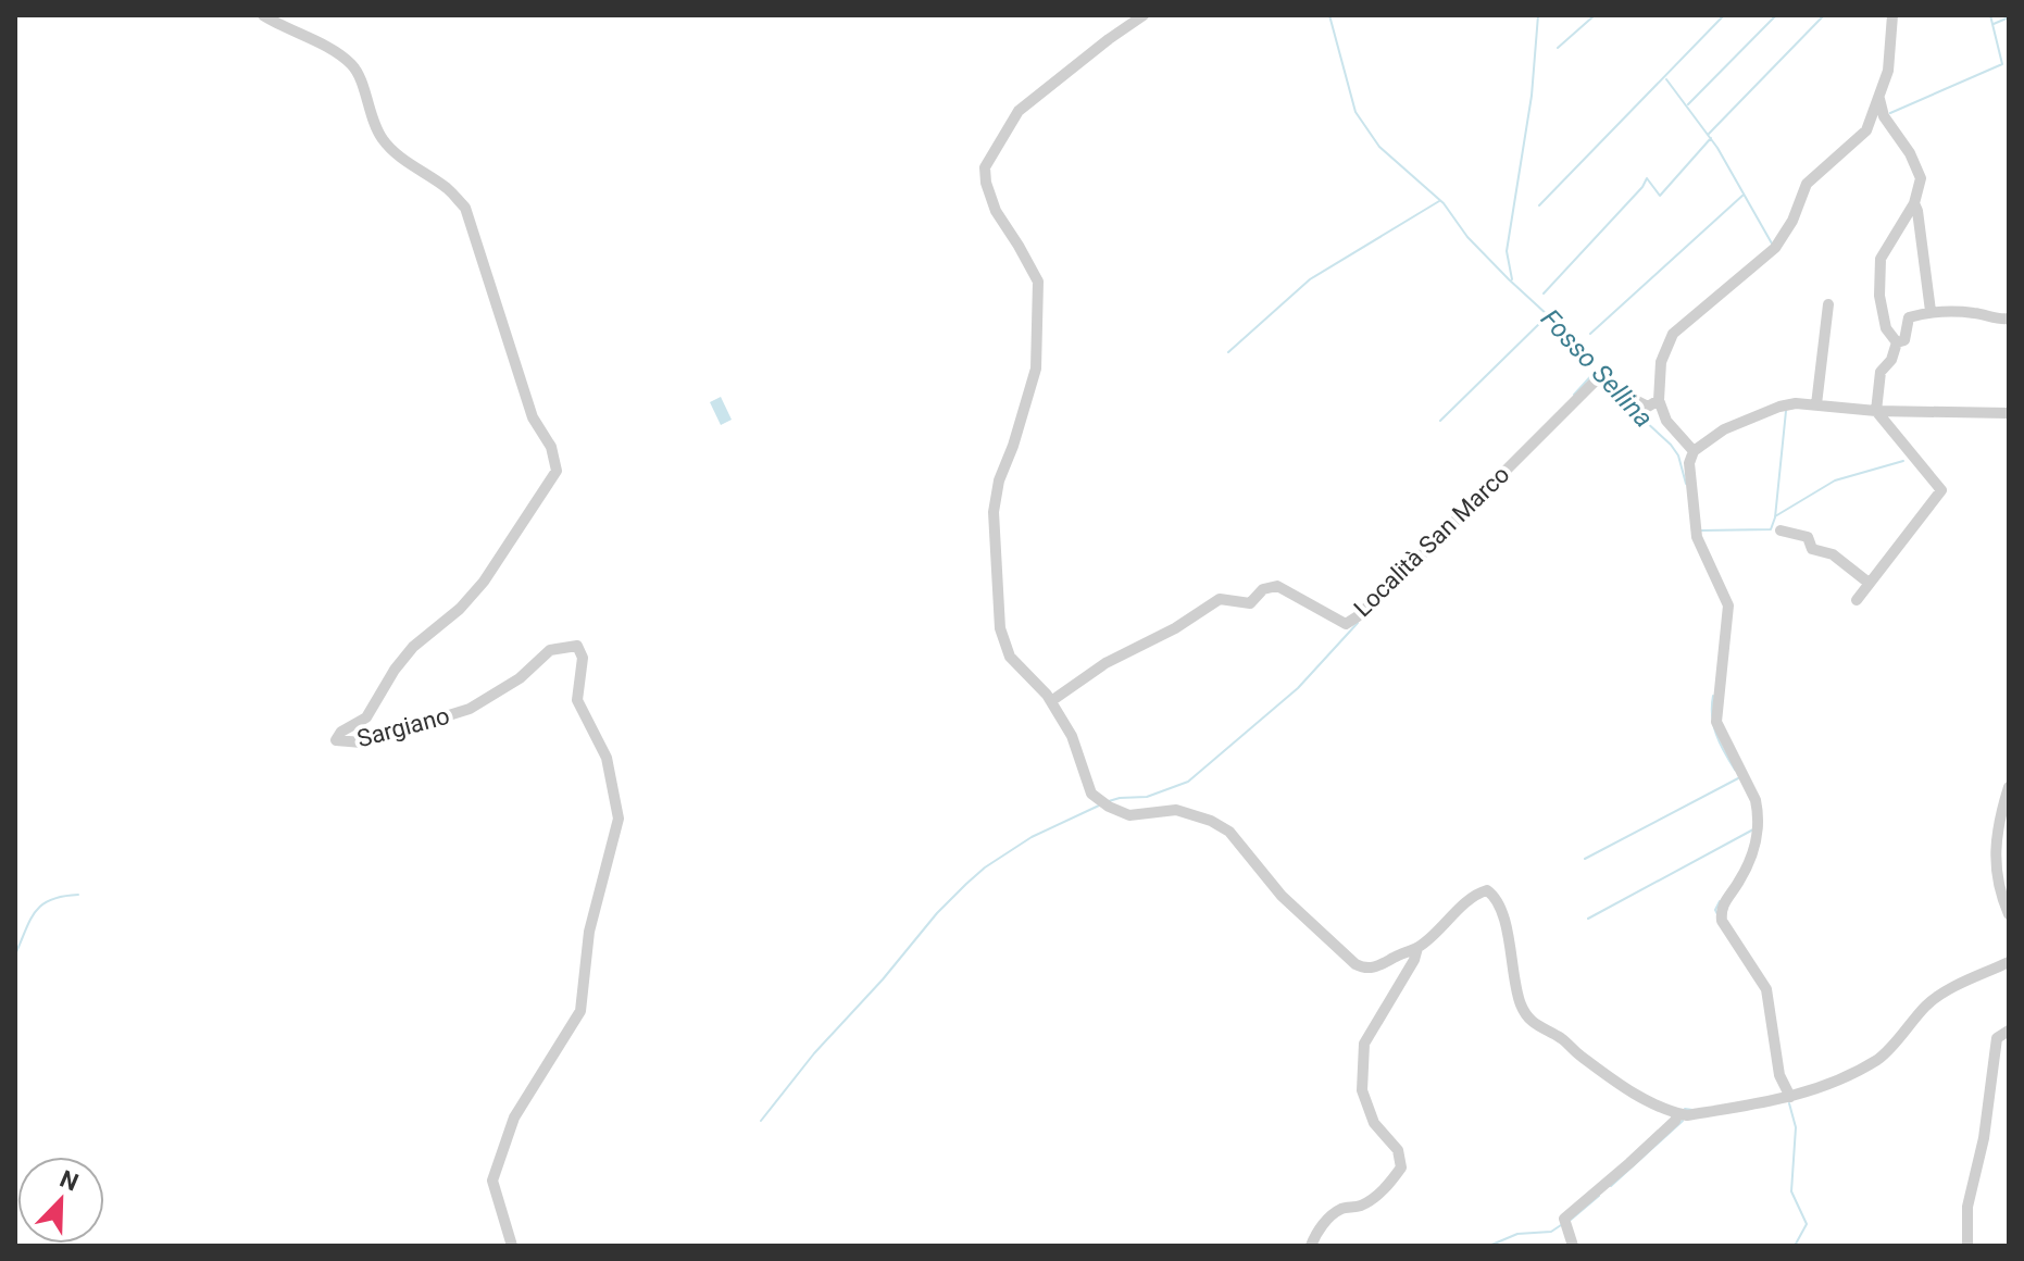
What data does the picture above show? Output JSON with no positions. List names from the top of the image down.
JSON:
{
  "streets": {
    "street": ["Località San Marco", "Sargiano"]
  },
  "water": ["Fosso Sellina"],
  "north": "top right"
}
